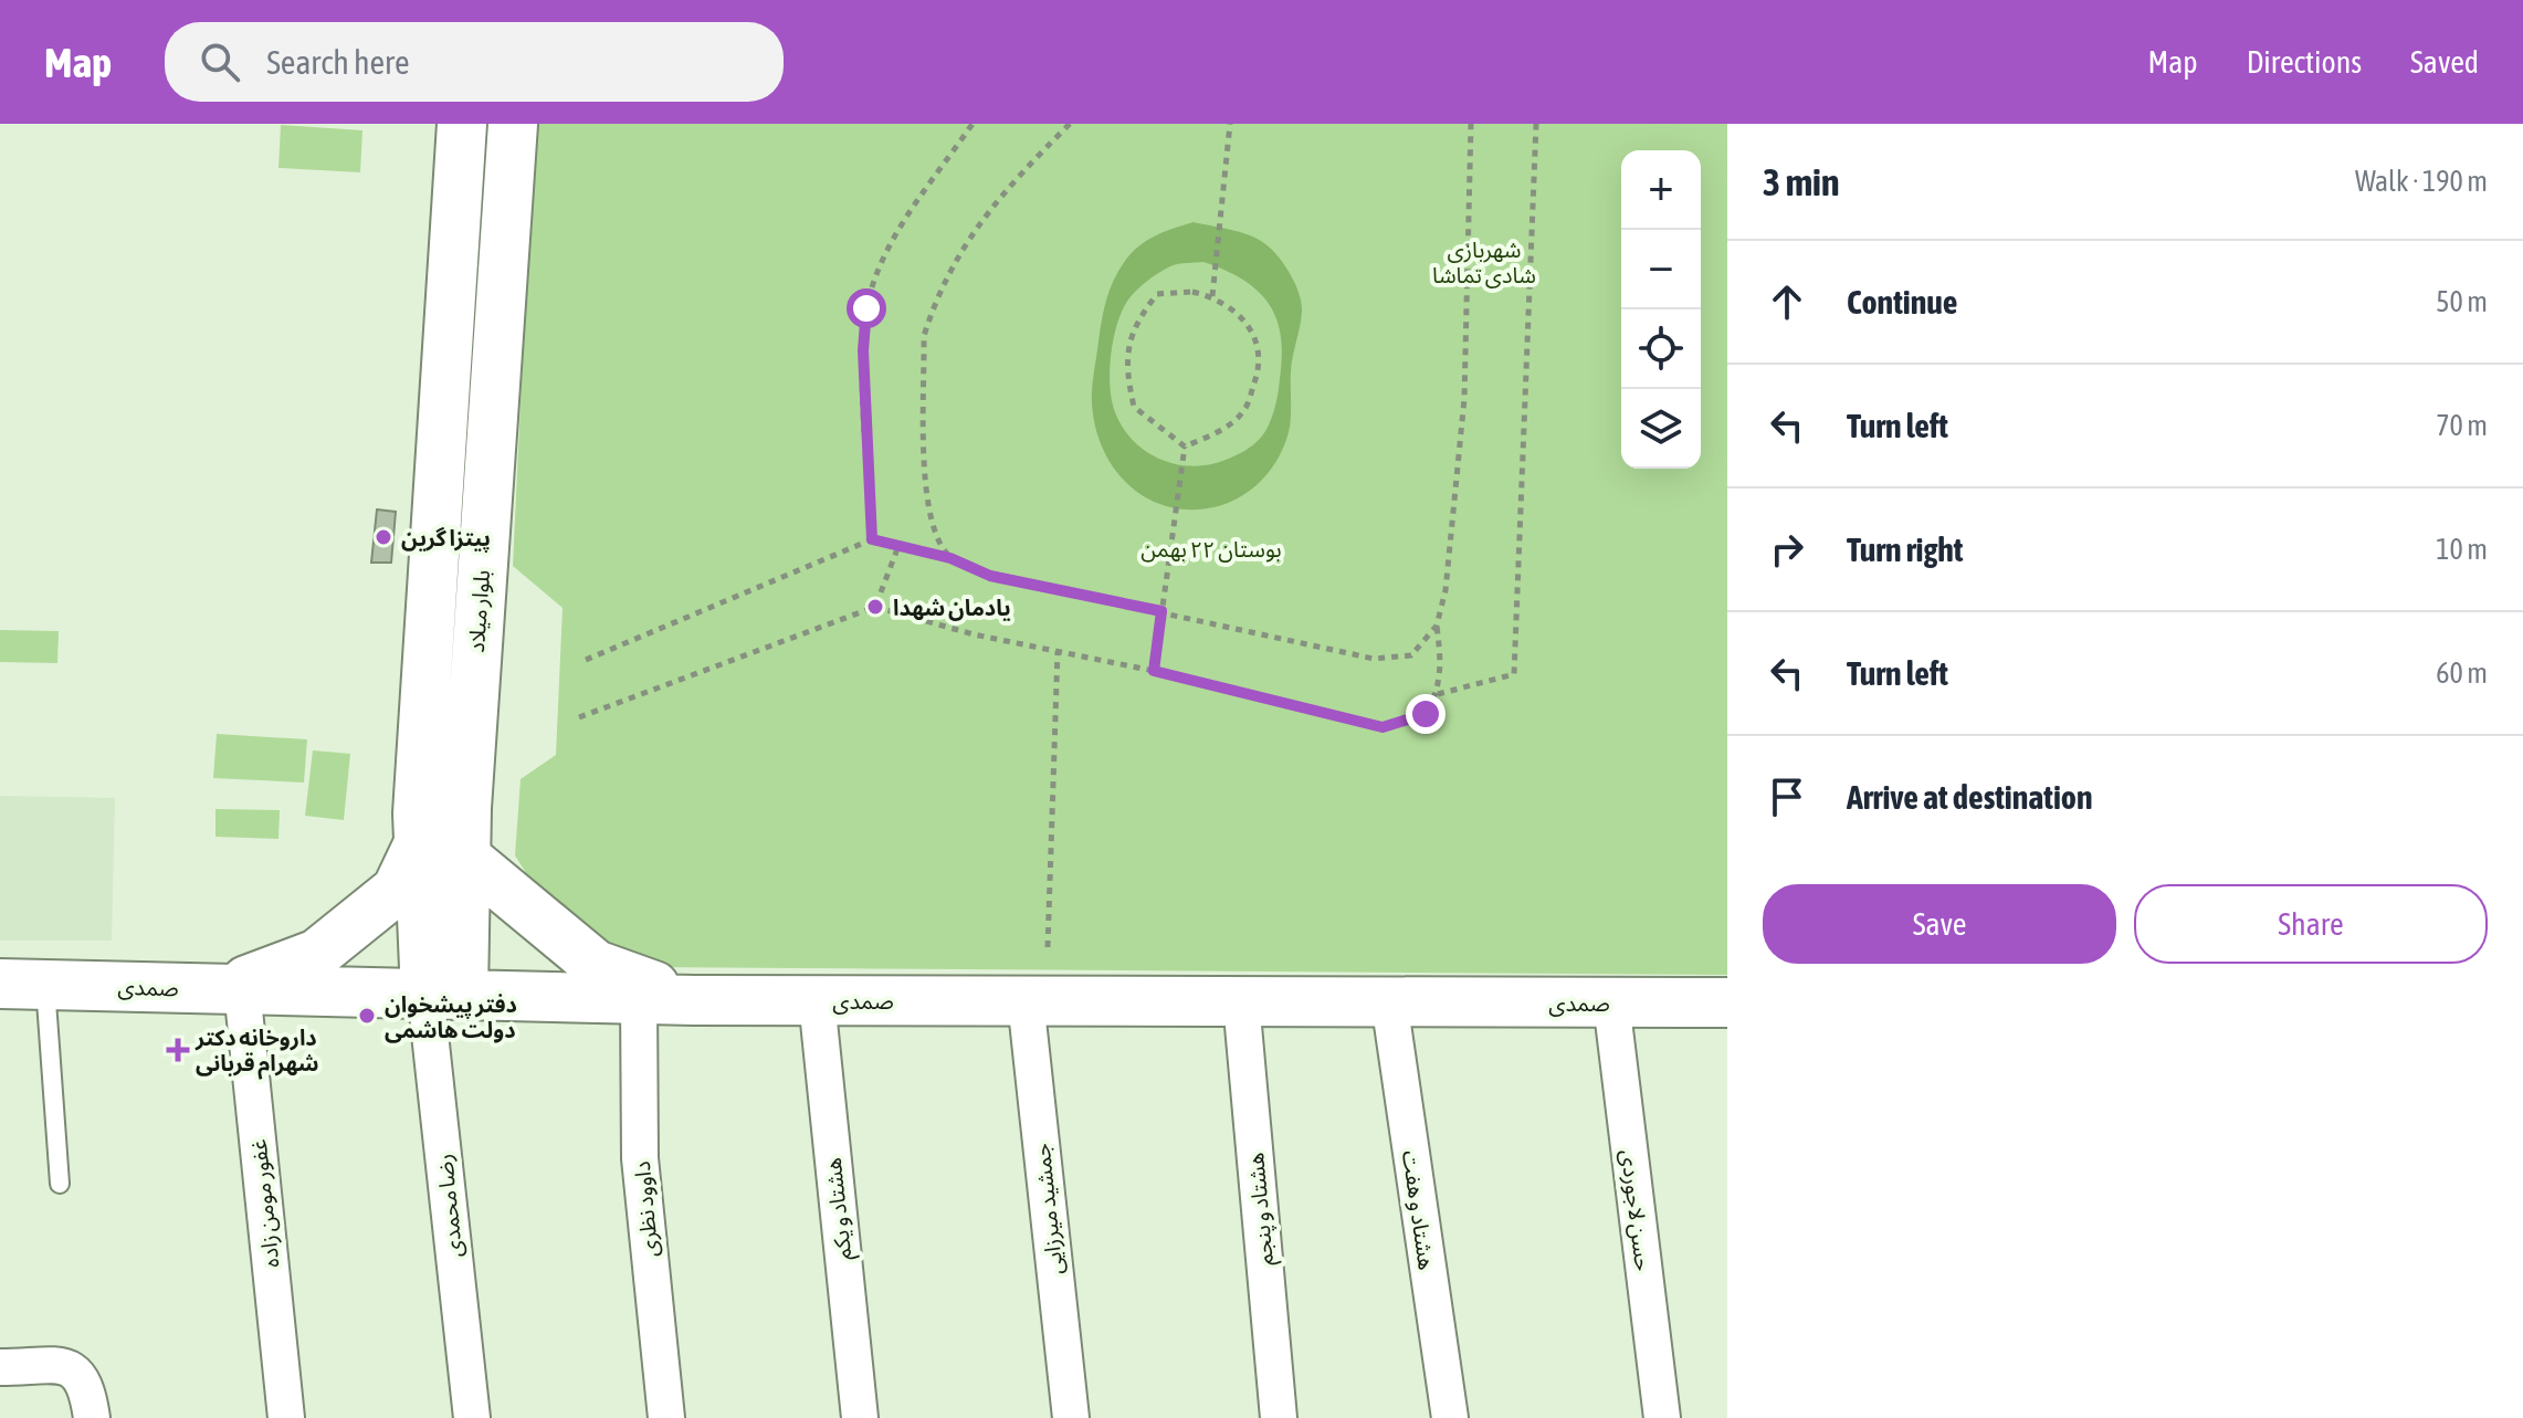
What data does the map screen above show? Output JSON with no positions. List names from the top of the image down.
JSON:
{
  "streets": {
    "main road": ["بلوار میلاد", "صمدی"],
    "street": [
      "غفور مومن زاده",
      "رضا محمدی",
      "داوود نظری",
      "هشتاد و یکم",
      "جمشید میرزایی",
      "هشتاد و پنجم",
      "هشتاد و هفت",
      "حسن لاجوردی"
    ]
  },
  "crossings": [
    ["بلوار میلاد", "صمدی"],
    ["بلوار میلاد", "رضا محمدی"],
    ["صمدی", "غفور مومن زاده"],
    ["صمدی", "رضا محمدی"],
    ["صمدی", "داوود نظری"],
    ["صمدی", "هشتاد و یکم"],
    ["صمدی", "جمشید میرزایی"],
    ["صمدی", "هشتاد و پنجم"],
    ["صمدی", "هشتاد و هفت"],
    ["صمدی", "حسن لاجوردی"]
  ],
  "parks": ["شهربازی شادی تماشا", "بوستان ۲۲ بهمن"],
  "places": {
    "other": ["پیتزا گرین", "یادمان شهدا", "دفتر پیشخوان دولت هاشمی"],
    "health": ["داروخانه دکتر شهرام قربانی"]
  },
  "page": {
    "header": "Map",
    "search": "Search here",
    "nav": ["Map", "Directions", "Saved"],
    "heading": ["3 min", "Walk · 190 m"],
    "map_buttons": ["+", "−"],
    "list": [
      ["Continue", "50 m"],
      ["Turn left", "70 m"],
      ["Turn right", "10 m"],
      ["Turn left", "60 m"],
      "Arrive at destination"
    ],
    "buttons": ["Save", "Share"]
  }
}
